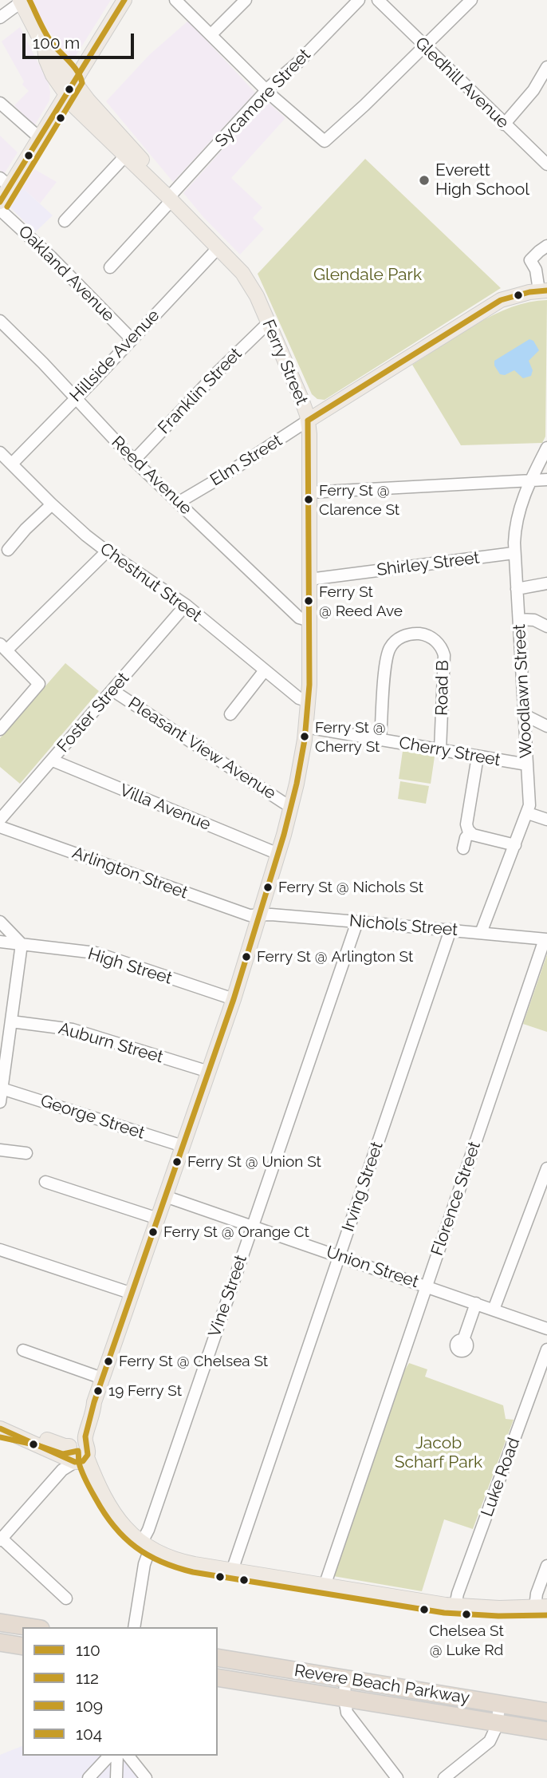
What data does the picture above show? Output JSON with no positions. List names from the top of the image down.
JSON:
{
  "streets": {
    "highway": ["Revere Beach Parkway"],
    "main road": ["Ferry Street", "Elm Street"],
    "street": [
      "Gledhill Avenue",
      "Sycamore Street",
      "Oakland Avenue",
      "Hillside Avenue",
      "Franklin Street",
      "Reed Avenue",
      "Shirley Street",
      "Chestnut Street",
      "Road B",
      "Woodlawn Street",
      "Foster Street",
      "Pleasant View Avenue",
      "Cherry Street",
      "Villa Avenue",
      "Arlington Street",
      "Nichols Street",
      "High Street",
      "Auburn Street",
      "George Street",
      "Irving Street",
      "Florence Street",
      "Union Street",
      "Vine Street",
      "Luke Road"
    ]
  },
  "crossings": [
    ["Sycamore Street", "Ferry Street"],
    ["Oakland Avenue", "Hillside Avenue"],
    ["Hillside Avenue", "Ferry Street"],
    ["Hillside Avenue", "Reed Avenue"],
    ["Hillside Avenue", "Chestnut Street"],
    ["Ferry Street", "Franklin Street"],
    ["Ferry Street", "Elm Street"],
    ["Ferry Street", "Reed Avenue"],
    ["Ferry Street", "Shirley Street"],
    ["Ferry Street", "Chestnut Street"],
    ["Ferry Street", "Pleasant View Avenue"],
    ["Ferry Street", "Cherry Street"],
    ["Ferry Street", "Villa Avenue"],
    ["Ferry Street", "Arlington Street"],
    ["Ferry Street", "Nichols Street"],
    ["Ferry Street", "High Street"],
    ["Ferry Street", "Auburn Street"],
    ["Ferry Street", "George Street"],
    ["Ferry Street", "Union Street"],
    ["Franklin Street", "Reed Avenue"],
    ["Elm Street", "Reed Avenue"],
    ["Shirley Street", "Woodlawn Street"],
    ["Chestnut Street", "Foster Street"],
    ["Road B", "Cherry Street"],
    ["Woodlawn Street", "Cherry Street"],
    ["Woodlawn Street", "Nichols Street"],
    ["Foster Street", "Pleasant View Avenue"],
    ["Foster Street", "Villa Avenue"],
    ["Arlington Street", "Nichols Street"],
    ["Nichols Street", "Irving Street"],
    ["Nichols Street", "Florence Street"],
    ["Nichols Street", "Vine Street"],
    ["Irving Street", "Union Street"],
    ["Florence Street", "Union Street"],
    ["Union Street", "Vine Street"]
  ],
  "parks": ["Glendale Park", "Jacob Scharf Park"],
  "places": [
    "Everett High School",
    "Ferry St @ Clarence St",
    "Ferry St @ Reed Ave",
    "Ferry St @ Cherry St",
    "Ferry St @ Nichols St",
    "Ferry St @ Arlington St",
    "Ferry St @ Union St",
    "Ferry St @ Orange Ct",
    "Ferry St @ Chelsea St",
    "19 Ferry St",
    "Chelsea St @ Luke Rd"
  ],
  "lines": [
    "transit line 109",
    "transit line 104",
    "transit line 110",
    "transit line 112"
  ],
  "legend": [
    "110",
    "112",
    "109",
    "104"
  ],
  "scale_bar": "100 m"
}
